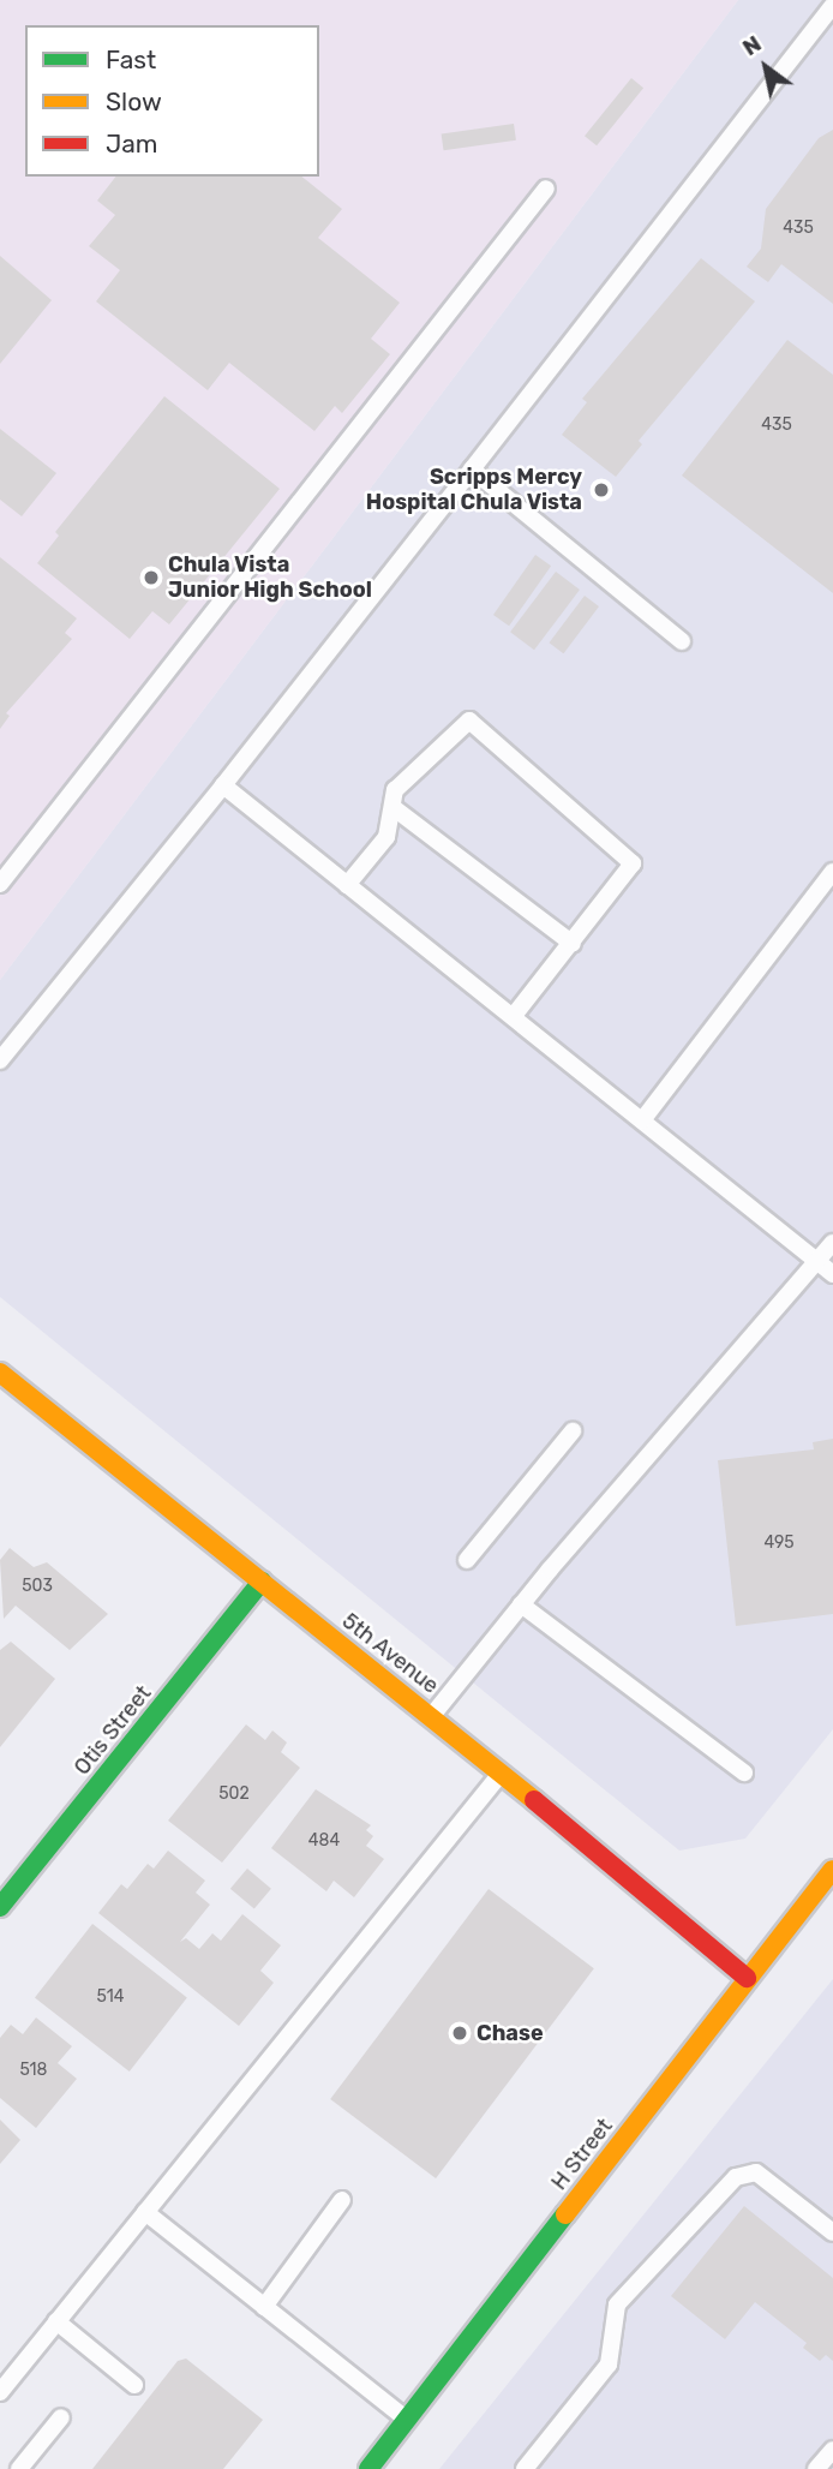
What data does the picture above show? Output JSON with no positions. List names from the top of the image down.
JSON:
{
  "streets": {
    "street": ["5th Avenue", "Otis Street", "H Street"]
  },
  "crossings": [
    ["5th Avenue", "Otis Street"],
    ["5th Avenue", "H Street"]
  ],
  "places": ["Scripps Mercy Hospital Chula Vista", "Chula Vista Junior High School", "Chase"],
  "house_numbers": [
    "435",
    "435",
    "495",
    "503",
    "502",
    "484",
    "514",
    "518"
  ],
  "legend": ["Fast", "Slow", "Jam"],
  "north": "top left"
}
